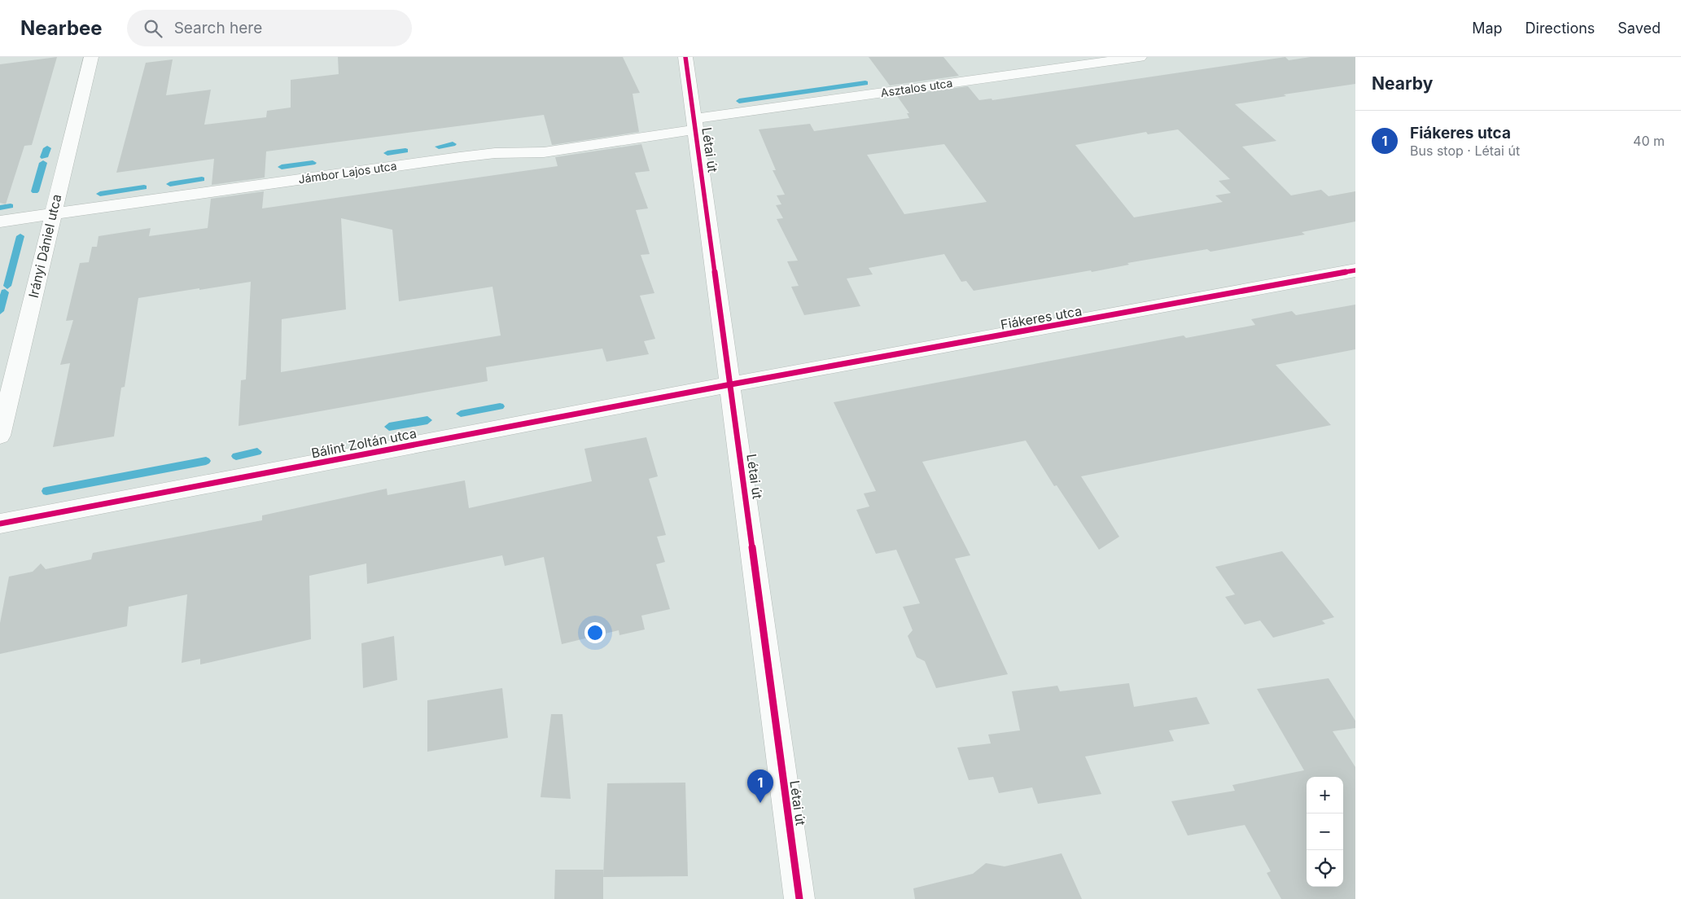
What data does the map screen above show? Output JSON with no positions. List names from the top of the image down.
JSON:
{
  "streets": {
    "street": [
      "Asztalos utca",
      "Létai út",
      "Jámbor Lajos utca",
      "Irányi Dániel utca",
      "Fiákeres utca",
      "Bálint Zoltán utca"
    ]
  },
  "crossings": [
    ["Asztalos utca", "Létai út"],
    ["Asztalos utca", "Jámbor Lajos utca"],
    ["Létai út", "Jámbor Lajos utca"],
    ["Létai út", "Fiákeres utca"],
    ["Létai út", "Bálint Zoltán utca"],
    ["Jámbor Lajos utca", "Irányi Dániel utca"],
    ["Fiákeres utca", "Bálint Zoltán utca"]
  ],
  "page": {
    "header": "Nearbee",
    "search": "Search here",
    "nav": ["Map", "Directions", "Saved"],
    "heading": "Nearby",
    "list": [
      {
        "mark": "1",
        "name": "Fiákeres utca",
        "note": "Bus stop · Létai út",
        "value": "40 m"
      }
    ],
    "pins": "1",
    "map_buttons": ["+", "−"]
  }
}
